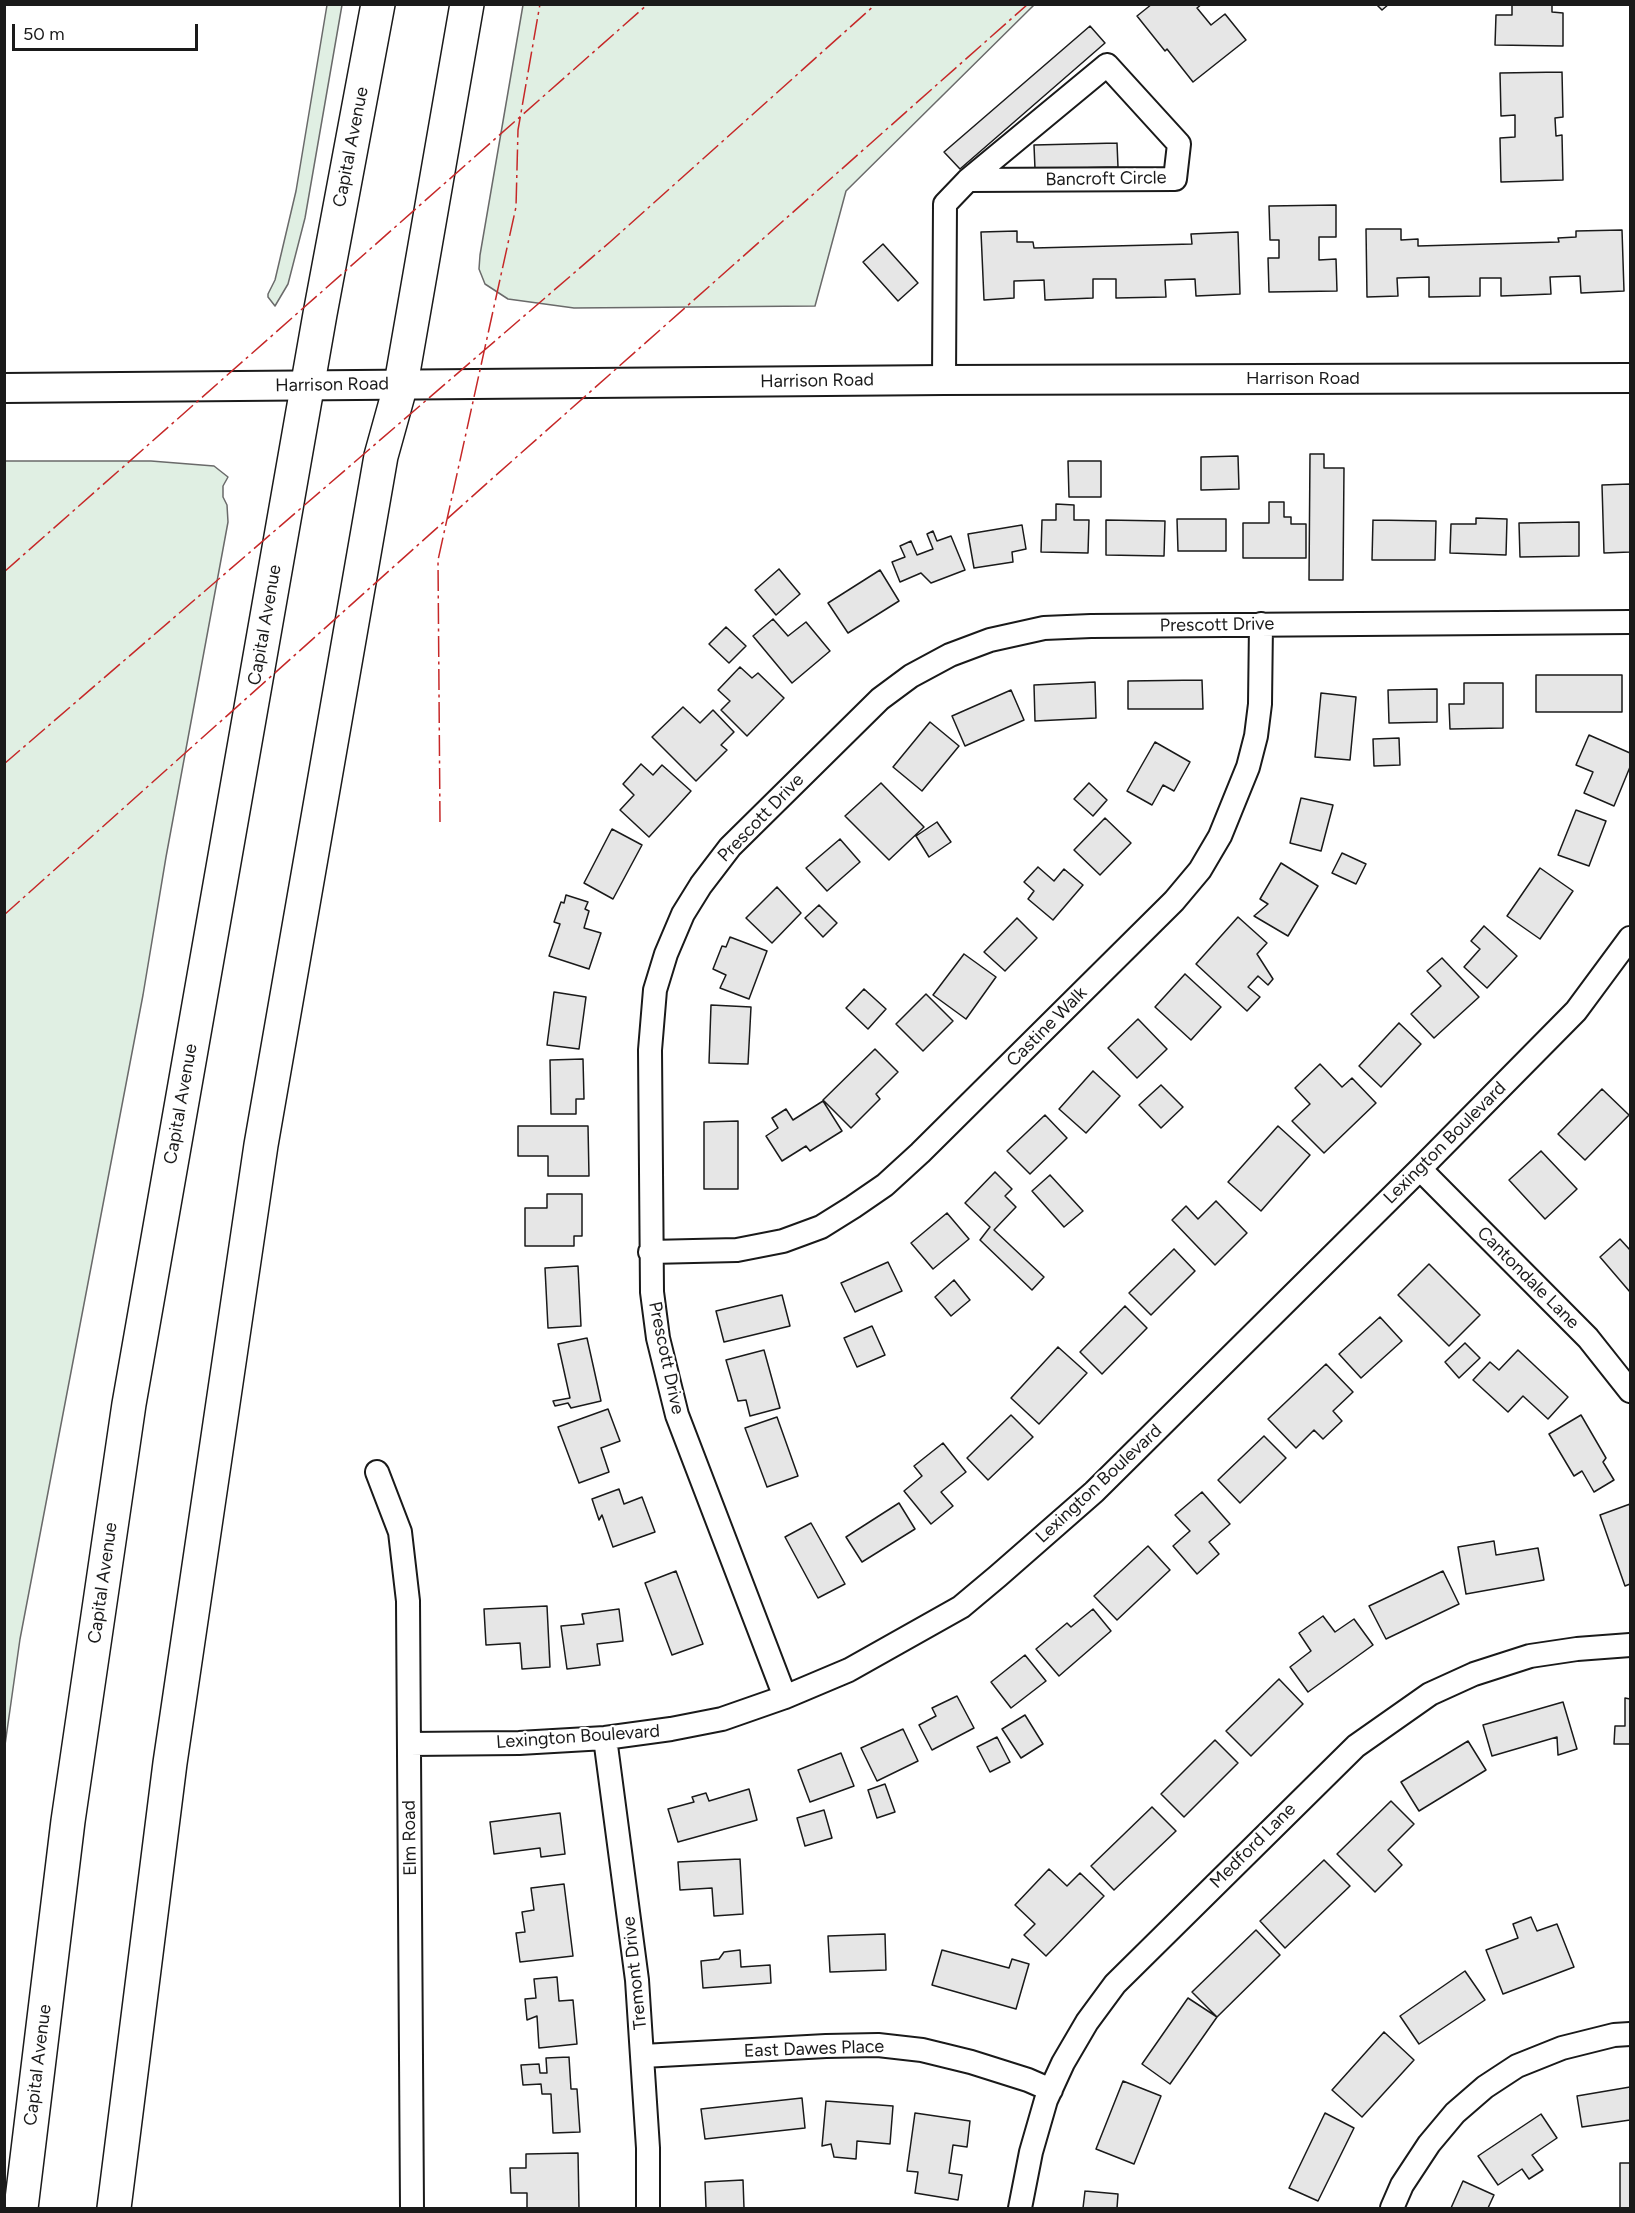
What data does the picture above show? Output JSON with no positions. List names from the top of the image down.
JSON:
{
  "streets": {
    "highway": ["Capital Avenue"],
    "street": [
      "Bancroft Circle",
      "Harrison Road",
      "Prescott Drive",
      "Castine Walk",
      "Lexington Boulevard",
      "Cantondale Lane",
      "Elm Road",
      "Medford Lane",
      "Tremont Drive",
      "East Dawes Place"
    ]
  },
  "crossings": [
    ["Capital Avenue", "Harrison Road"],
    ["Bancroft Circle", "Harrison Road"],
    ["Prescott Drive", "Castine Walk"],
    ["Prescott Drive", "Lexington Boulevard"],
    ["Lexington Boulevard", "Cantondale Lane"],
    ["Lexington Boulevard", "Elm Road"],
    ["Lexington Boulevard", "Tremont Drive"],
    ["Medford Lane", "East Dawes Place"],
    ["Tremont Drive", "East Dawes Place"]
  ],
  "scale_bar": "50 m"
}
